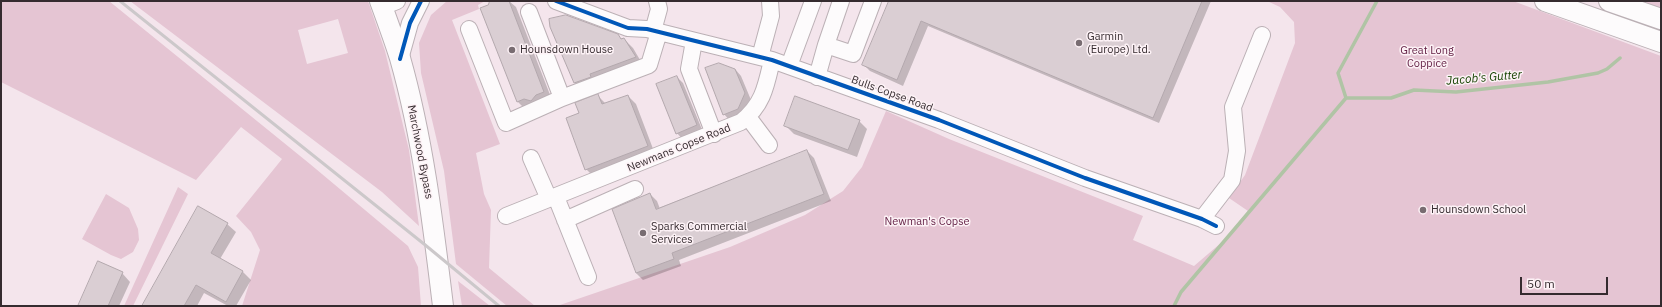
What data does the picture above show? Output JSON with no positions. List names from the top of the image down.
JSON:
{
  "streets": {
    "main road": ["Marchwood Bypass"],
    "street": ["Bulls Copse Road", "Newmans Copse Road"]
  },
  "crossings": [
    ["Bulls Copse Road", "Newmans Copse Road"]
  ],
  "water": ["Jacob's Gutter"],
  "parks": ["Great Long Coppice", "Newman's Copse"],
  "places": [
    "Garmin (Europe) Ltd.",
    "Hounsdown House",
    "Hounsdown School",
    "Sparks Commercial Services"
  ],
  "scale_bar": "50 m"
}
